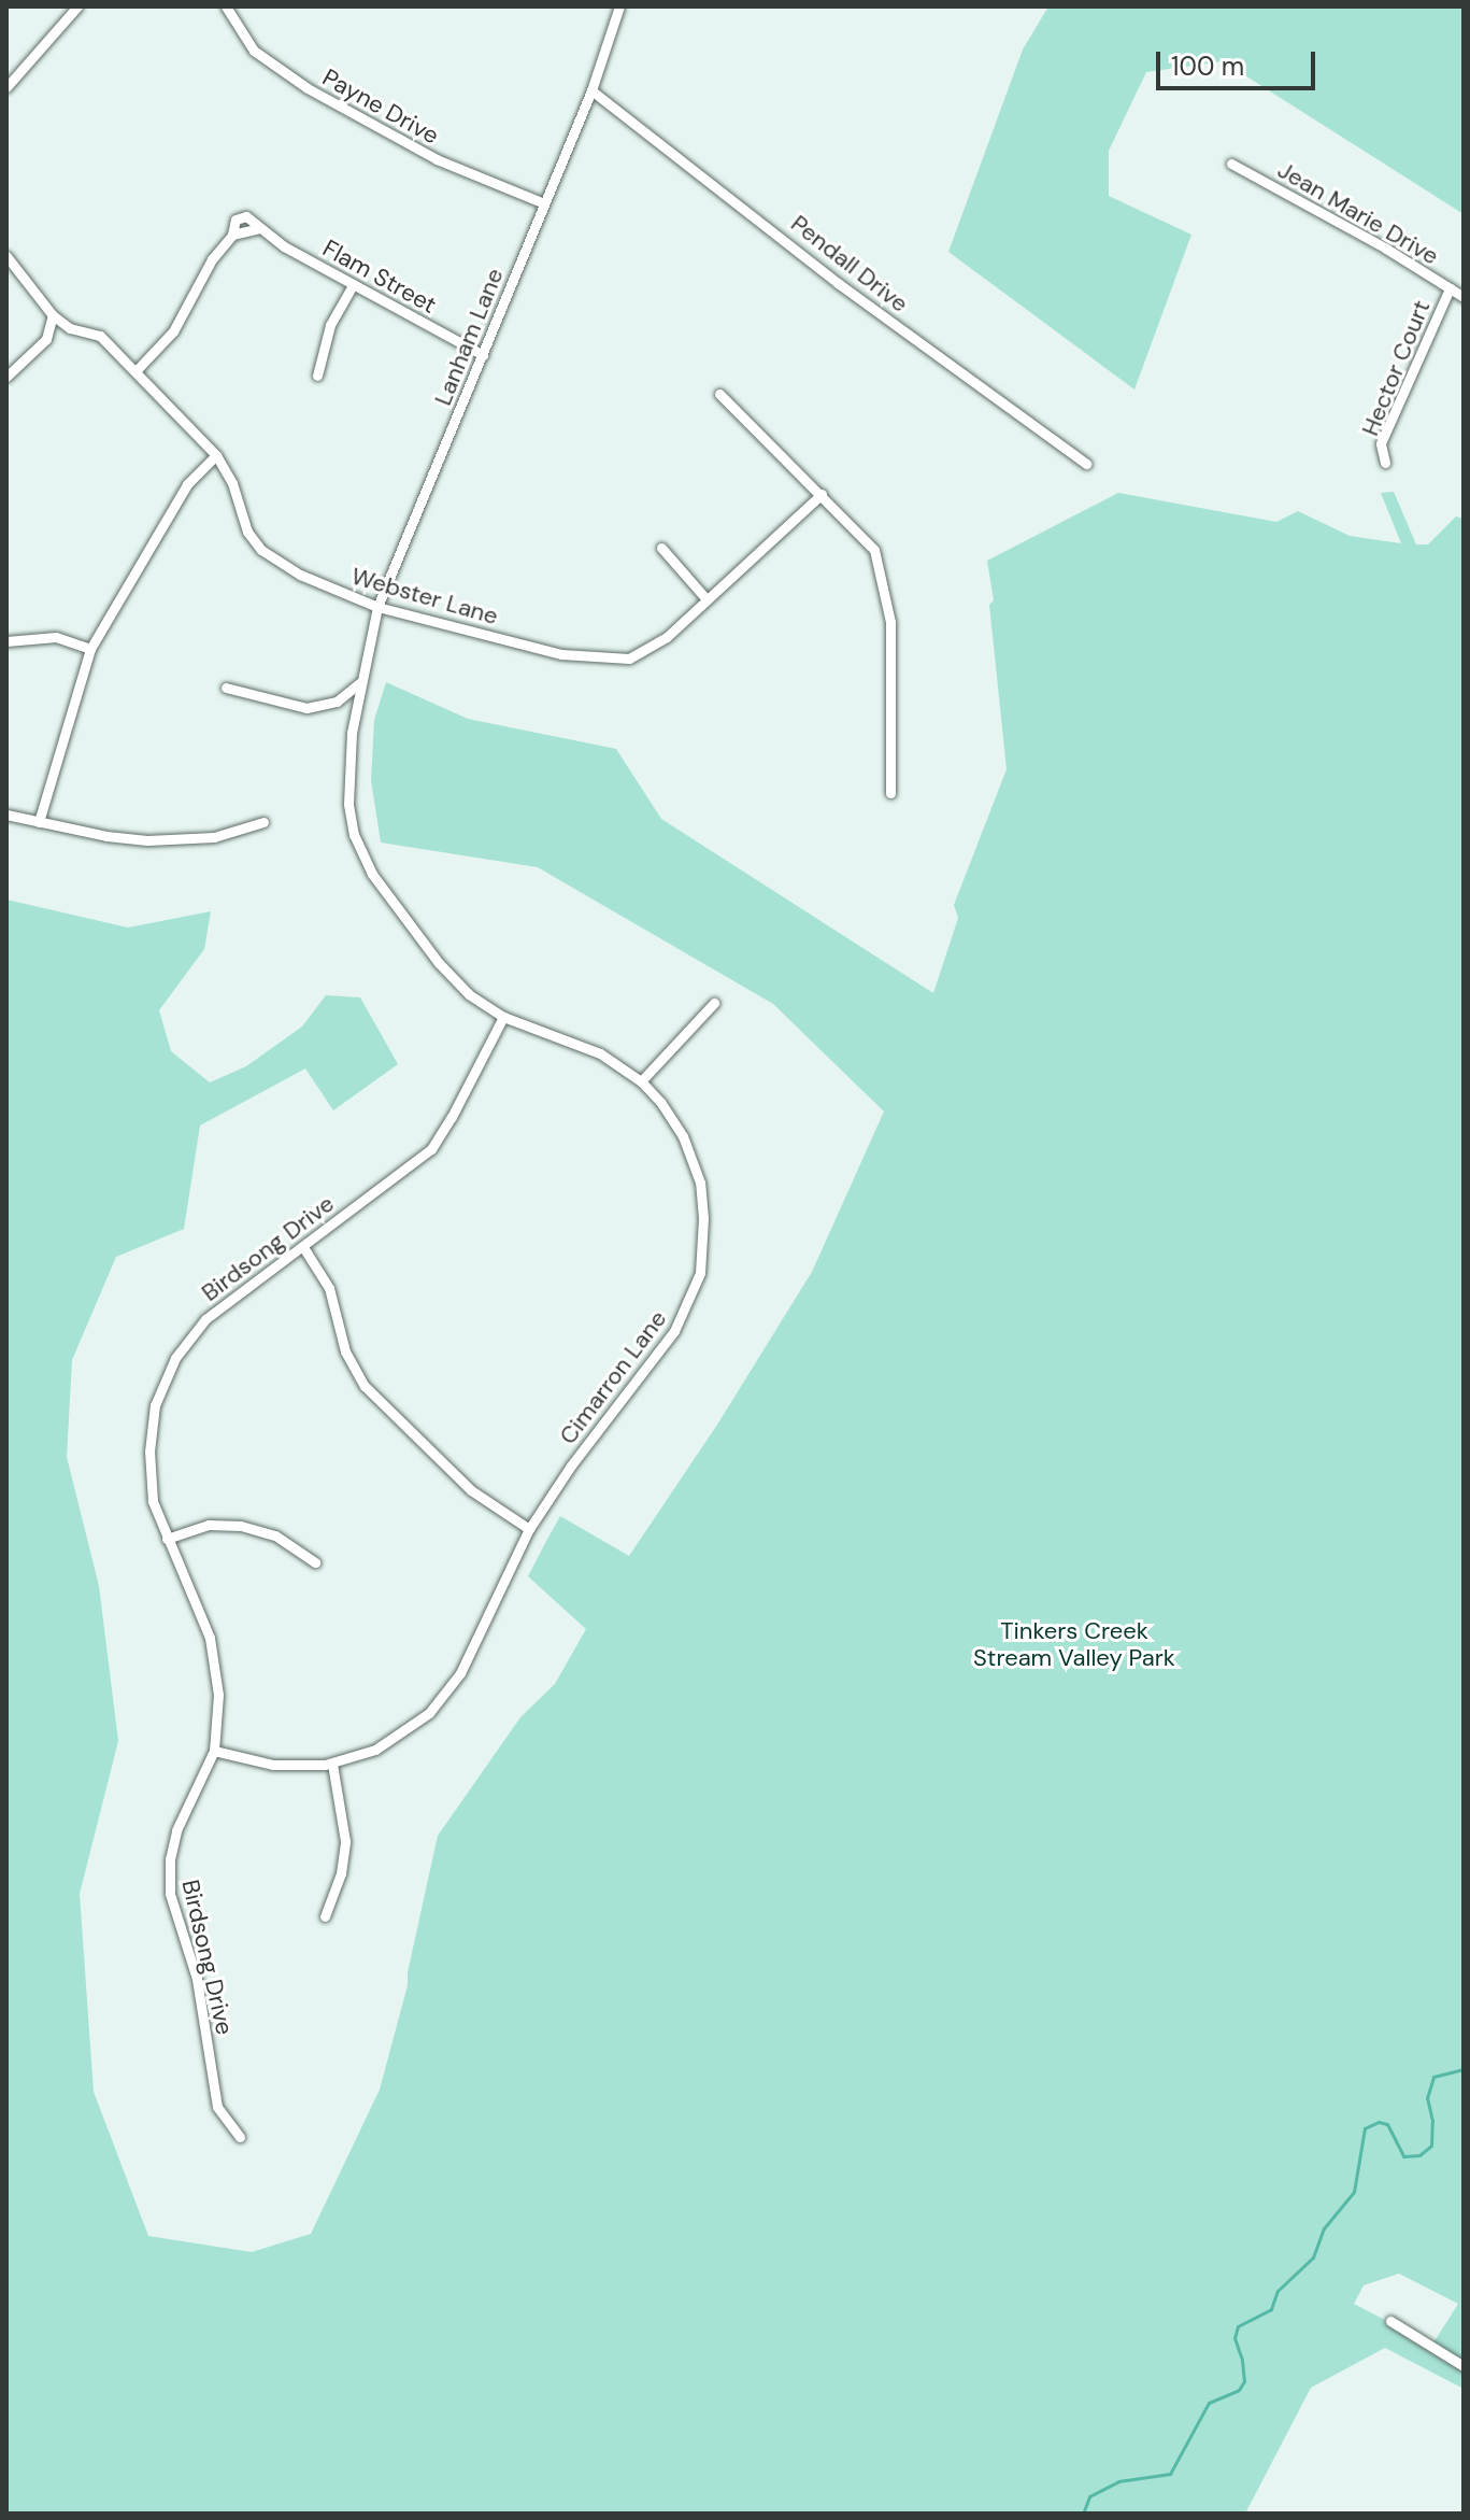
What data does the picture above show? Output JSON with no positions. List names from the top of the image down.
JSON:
{
  "streets": {
    "street": [
      "Payne Drive",
      "Jean Marie Drive",
      "Pendall Drive",
      "Flam Street",
      "Lanham Lane",
      "Hector Court",
      "Webster Lane",
      "Birdsong Drive",
      "Cimarron Lane"
    ]
  },
  "crossings": [
    ["Payne Drive", "Lanham Lane"],
    ["Jean Marie Drive", "Hector Court"],
    ["Pendall Drive", "Lanham Lane"],
    ["Flam Street", "Lanham Lane"],
    ["Flam Street", "Webster Lane"],
    ["Lanham Lane", "Webster Lane"],
    ["Lanham Lane", "Cimarron Lane"],
    ["Birdsong Drive", "Cimarron Lane"]
  ],
  "parks": ["Tinkers Creek Stream Valley Park"],
  "scale_bar": "100 m"
}
